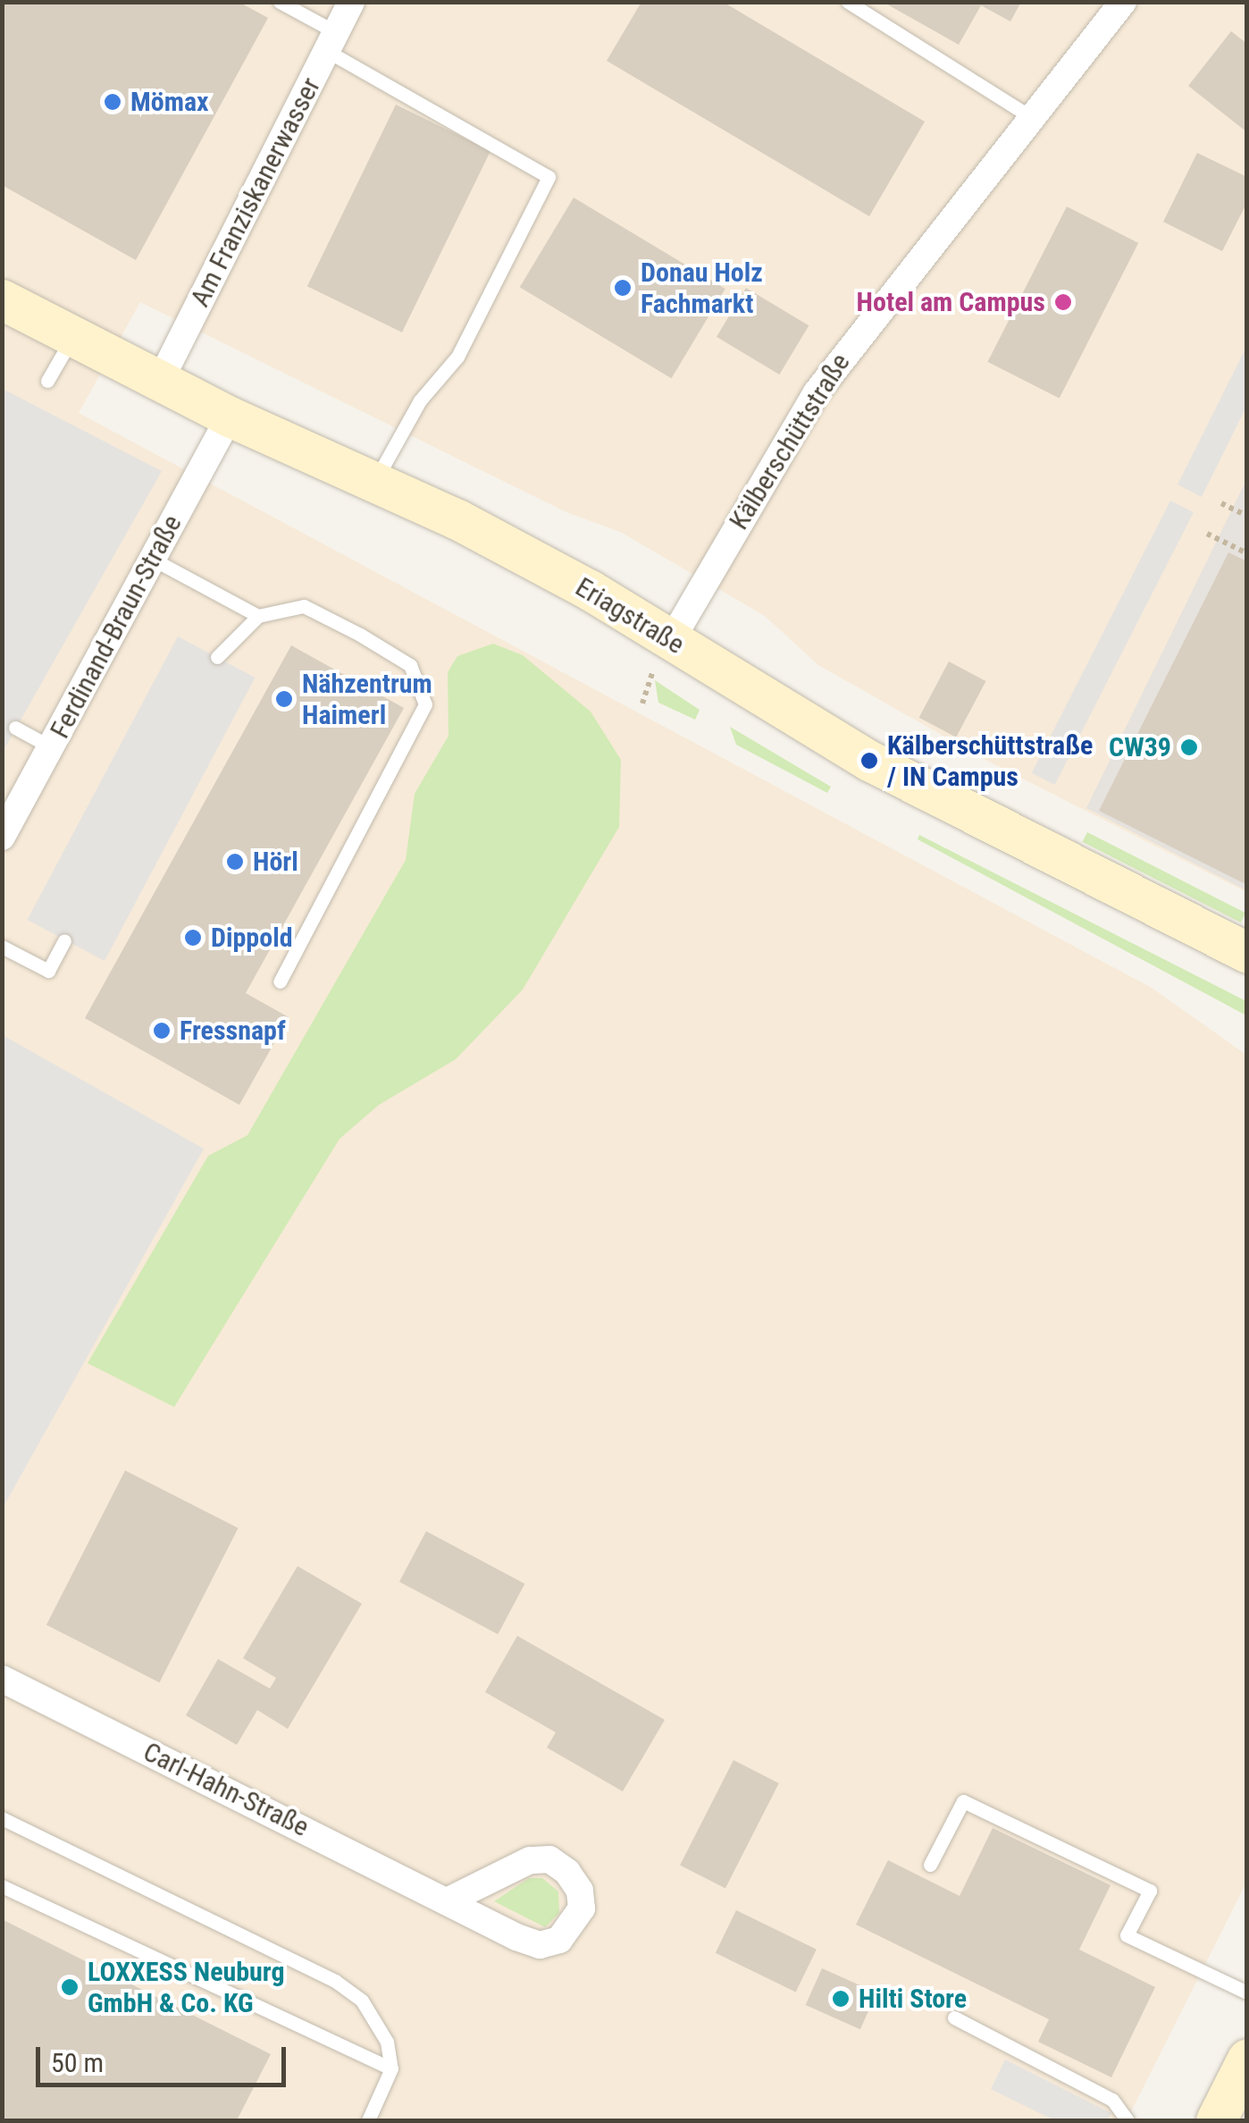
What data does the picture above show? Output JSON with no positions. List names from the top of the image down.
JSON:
{
  "streets": {
    "street": [
      "Am Franziskanerwasser",
      "Kälberschüttstraße",
      "Eriagstraße",
      "Ferdinand-Braun-Straße",
      "Carl-Hahn-Straße"
    ]
  },
  "crossings": [
    ["Am Franziskanerwasser", "Eriagstraße"],
    ["Kälberschüttstraße", "Eriagstraße"],
    ["Eriagstraße", "Ferdinand-Braun-Straße"]
  ],
  "places": [
    "Mömax",
    "Donau Holz Fachmarkt",
    "Hotel am Campus",
    "Nähzentrum Haimerl",
    "CW39",
    "Kälberschüttstraße / IN Campus",
    "Hörl",
    "Dippold",
    "Fressnapf",
    "LOXXESS Neuburg GmbH & Co. KG",
    "Hilti Store"
  ],
  "scale_bar": "50 m"
}
